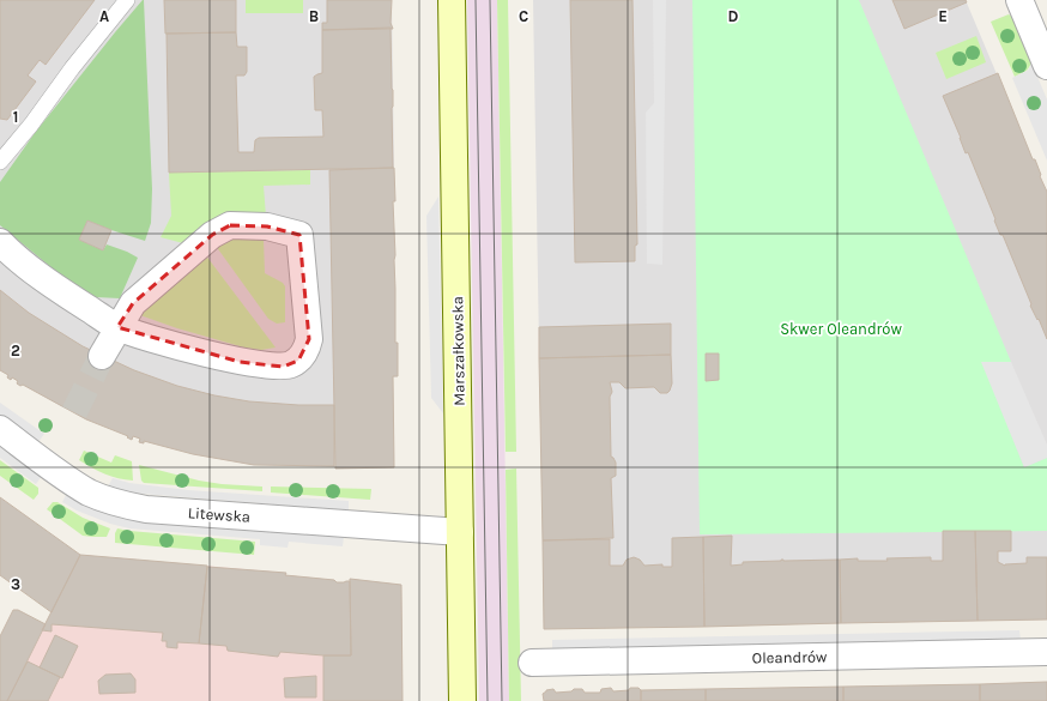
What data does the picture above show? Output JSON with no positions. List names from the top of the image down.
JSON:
{
  "streets": {
    "street": ["Marszałkowska", "Litewska", "Oleandrów"]
  },
  "crossings": [
    ["Marszałkowska", "Litewska"]
  ],
  "parks": ["Skwer Oleandrów"],
  "grid": {
    "columns": [
      "A",
      "B",
      "C",
      "D",
      "E"
    ],
    "rows": ["1", "2", "3"]
  }
}
